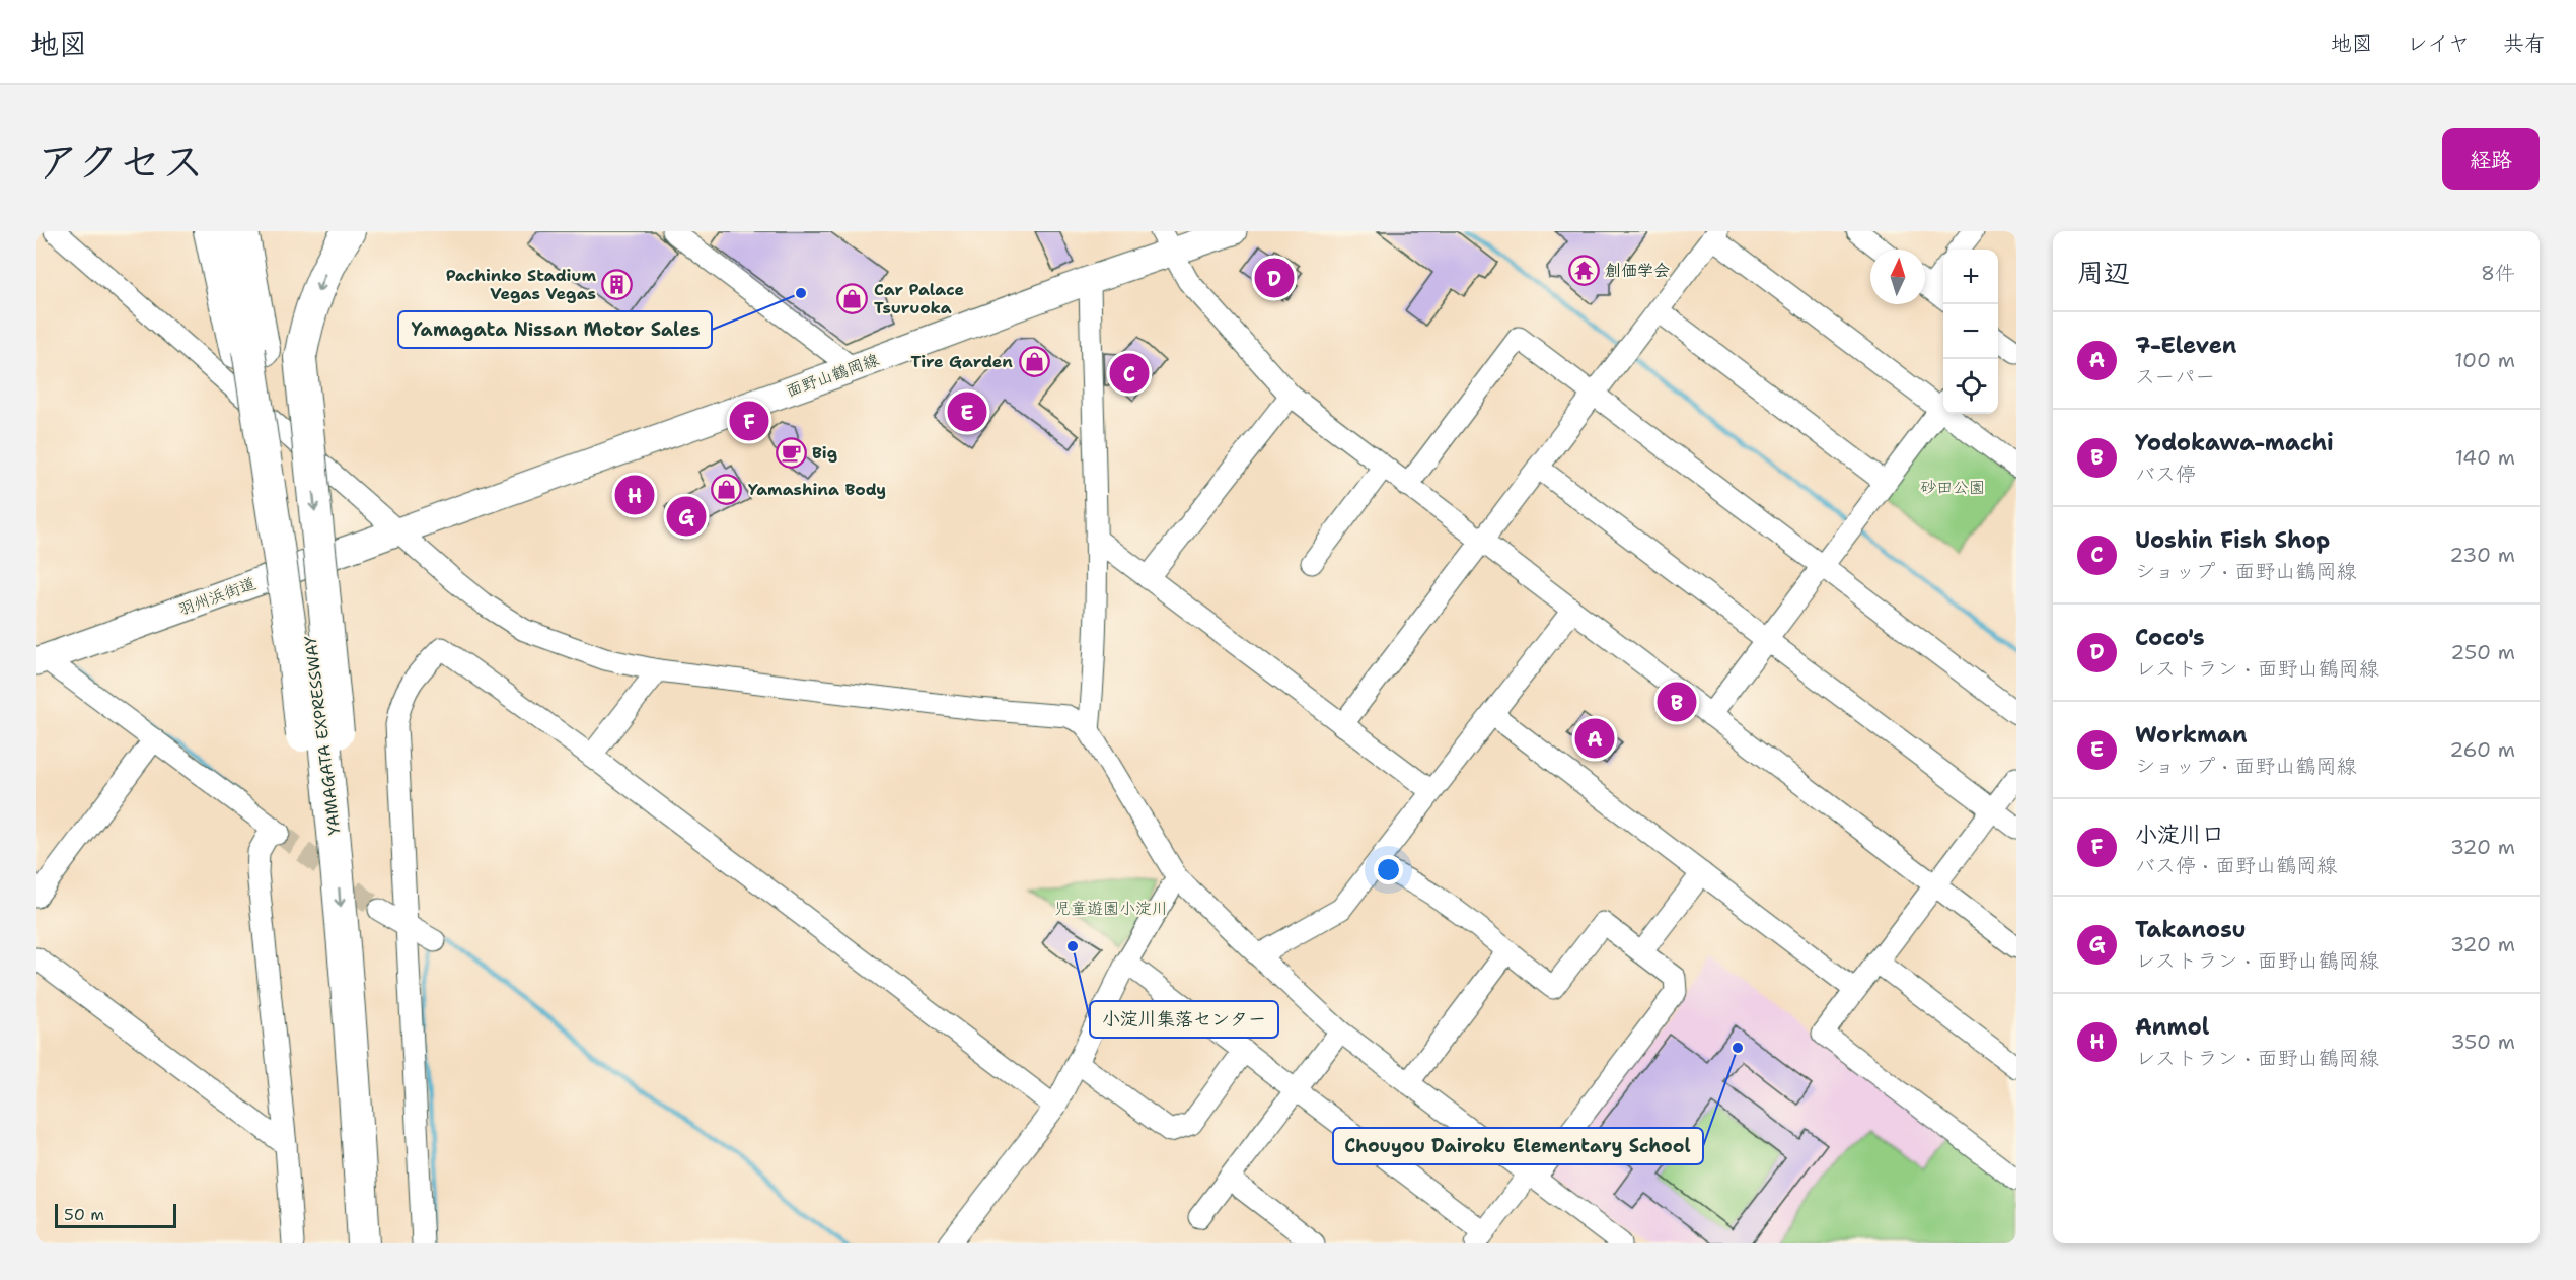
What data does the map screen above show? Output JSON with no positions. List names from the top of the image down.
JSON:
{
  "streets": {
    "highway": ["YAMAGATA EXPRESSWAY"],
    "main road": ["面野山鶴岡線", "羽州浜街道"]
  },
  "crossings": [
    ["面野山鶴岡線", "羽州浜街道"]
  ],
  "parks": ["砂田公園", "児童遊園小淀川"],
  "places": {
    "temple": ["創価学会"],
    "building": ["Pachinko Stadium Vegas Vegas"],
    "other": ["Yamagata Nissan Motor Sales", "小淀川集落センター", "Chouyou Dairoku Elementary School"],
    "shop": ["Car Palace Tsuruoka", "Tire Garden", "Yamashina Body"],
    "cafe": ["Big"]
  },
  "scale_bar": "50 m",
  "north": "top",
  "page": {
    "header": "地図",
    "nav": ["地図", "レイヤ", "共有"],
    "title": "アクセス",
    "buttons": "経路",
    "heading": ["周辺", "8件"],
    "map_buttons": ["+", "−"],
    "pins": [
      "D",
      "C",
      "E",
      "F",
      "H",
      "G",
      "B",
      "A"
    ],
    "list": [
      {
        "mark": "A",
        "name": "7-Eleven",
        "note": "スーパー",
        "value": "100 m"
      },
      {
        "mark": "B",
        "name": "Yodokawa-machi",
        "note": "バス停",
        "value": "140 m"
      },
      {
        "mark": "C",
        "name": "Uoshin Fish Shop",
        "note": "ショップ · 面野山鶴岡線",
        "value": "230 m"
      },
      {
        "mark": "D",
        "name": "Coco's",
        "note": "レストラン · 面野山鶴岡線",
        "value": "250 m"
      },
      {
        "mark": "E",
        "name": "Workman",
        "note": "ショップ · 面野山鶴岡線",
        "value": "260 m"
      },
      {
        "mark": "F",
        "name": "小淀川口",
        "note": "バス停 · 面野山鶴岡線",
        "value": "320 m"
      },
      {
        "mark": "G",
        "name": "Takanosu",
        "note": "レストラン · 面野山鶴岡線",
        "value": "320 m"
      },
      {
        "mark": "H",
        "name": "Anmol",
        "note": "レストラン · 面野山鶴岡線",
        "value": "350 m"
      }
    ],
    "scale": "50 m"
  }
}
